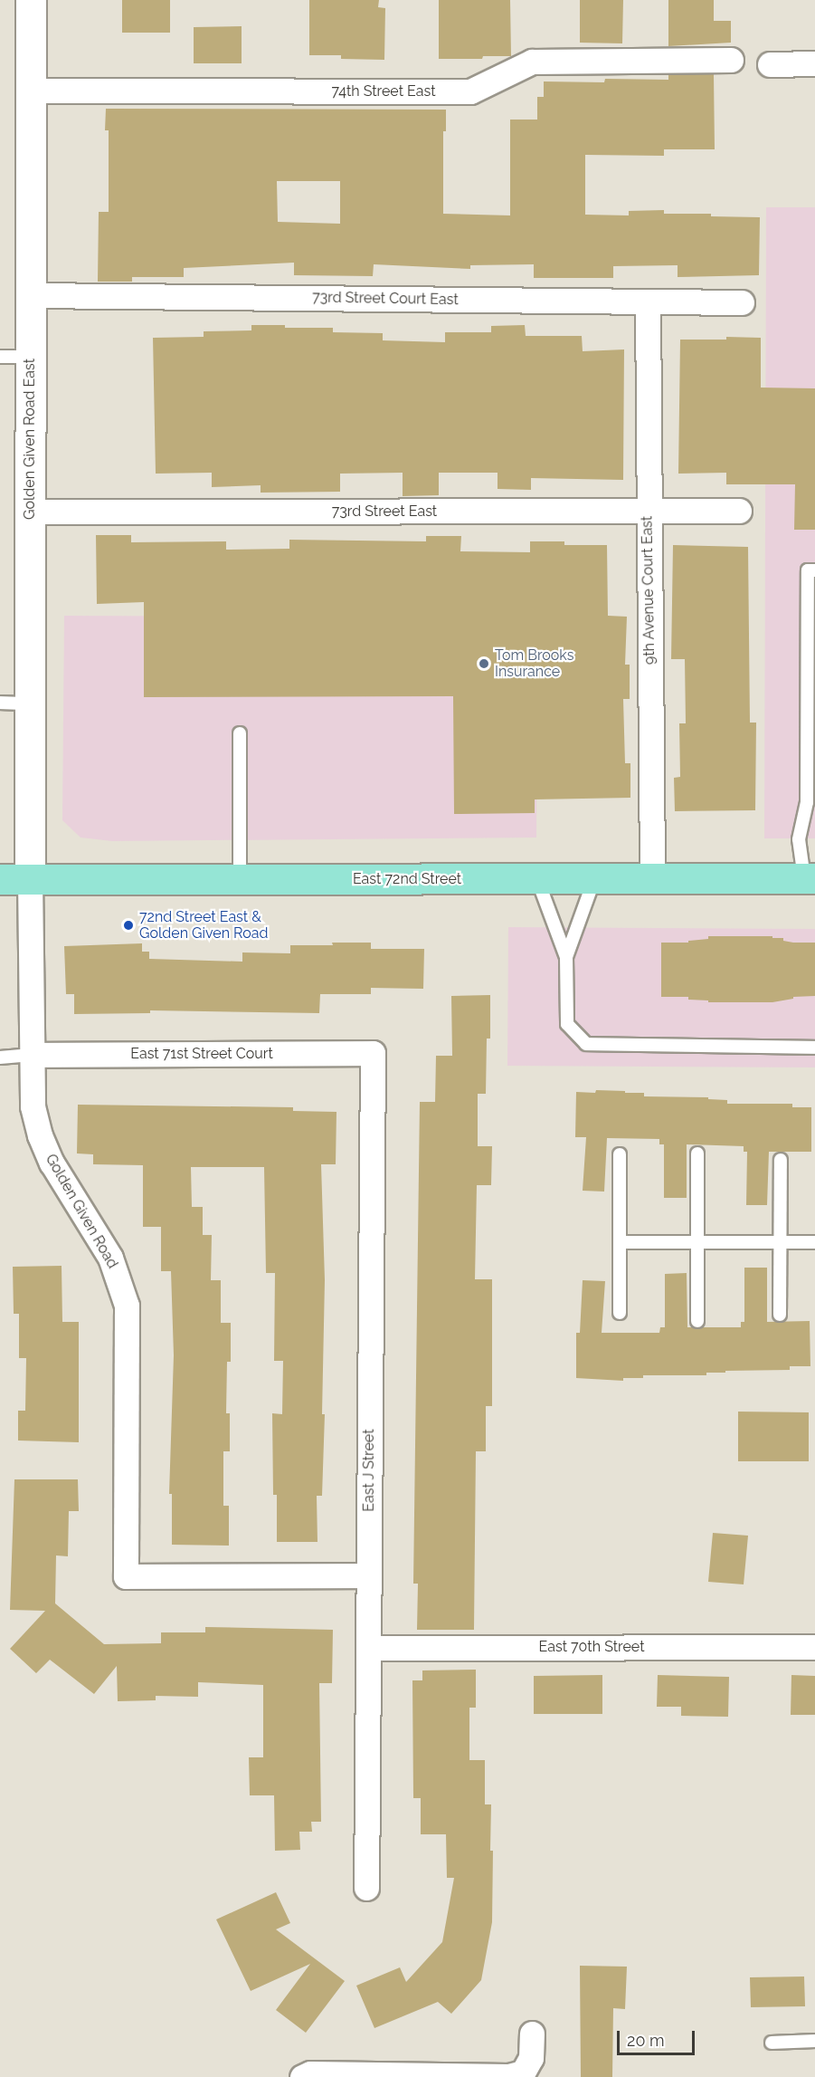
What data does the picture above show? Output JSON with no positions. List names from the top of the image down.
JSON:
{
  "streets": {
    "main road": ["East 72nd Street"],
    "street": [
      "74th Street East",
      "73rd Street Court East",
      "Golden Given Road East",
      "73rd Street East",
      "9th Avenue Court East",
      "East 71st Street Court",
      "Golden Given Road",
      "East J Street",
      "East 70th Street"
    ]
  },
  "crossings": [
    ["74th Street East", "Golden Given Road East"],
    ["73rd Street Court East", "Golden Given Road East"],
    ["73rd Street Court East", "9th Avenue Court East"],
    ["Golden Given Road East", "73rd Street East"],
    ["Golden Given Road East", "East 72nd Street"],
    ["Golden Given Road East", "Golden Given Road"],
    ["73rd Street East", "9th Avenue Court East"],
    ["9th Avenue Court East", "East 72nd Street"],
    ["East 72nd Street", "Golden Given Road"],
    ["East 71st Street Court", "Golden Given Road"],
    ["East 71st Street Court", "East J Street"],
    ["Golden Given Road", "East J Street"],
    ["East J Street", "East 70th Street"]
  ],
  "places": ["Tom Brooks Insurance", "72nd Street East & Golden Given Road"],
  "scale_bar": "20 m"
}
